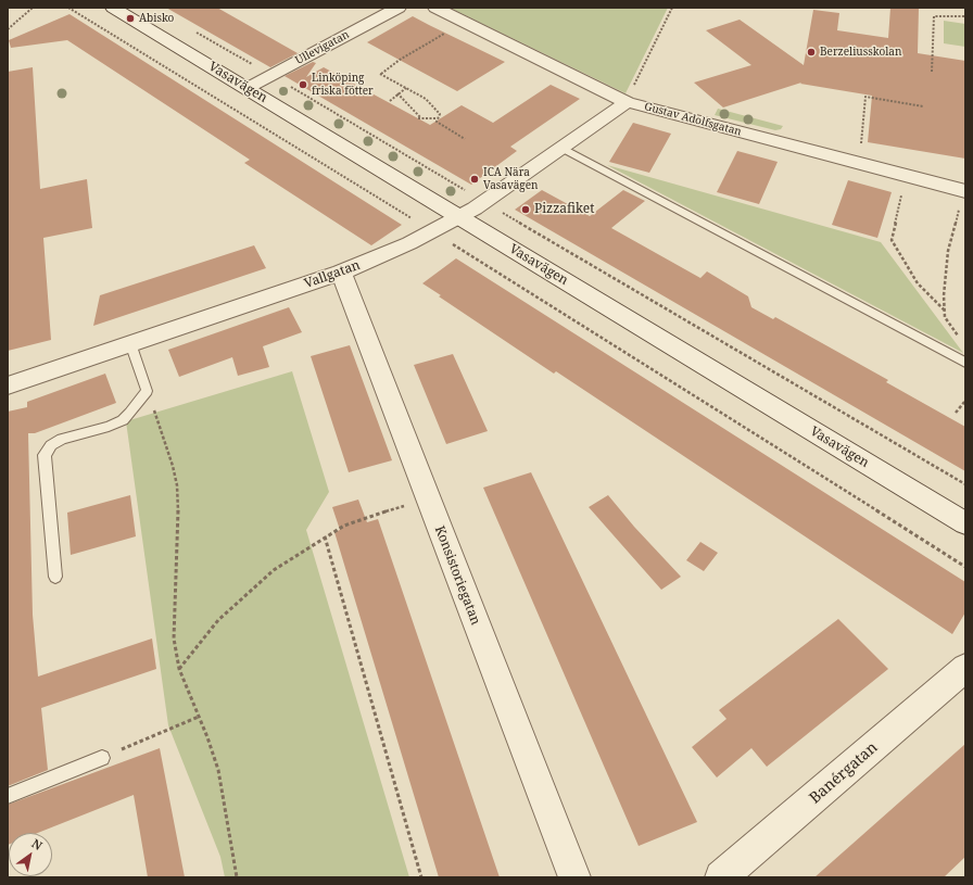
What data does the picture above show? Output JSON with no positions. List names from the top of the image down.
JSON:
{
  "streets": {
    "street": [
      "Ullevigatan",
      "Vasavägen",
      "Gustav Adolfsgatan",
      "Vallgatan",
      "Konsistoriegatan",
      "Banérgatan"
    ]
  },
  "crossings": [
    ["Ullevigatan", "Vasavägen"],
    ["Vasavägen", "Vallgatan"],
    ["Gustav Adolfsgatan", "Vallgatan"],
    ["Vallgatan", "Konsistoriegatan"]
  ],
  "places": [
    "Abisko",
    "Berzeliusskolan",
    "Linköping friska fötter",
    "ICA Nära Vasavägen",
    "Pizzafiket"
  ],
  "north": "top right"
}
